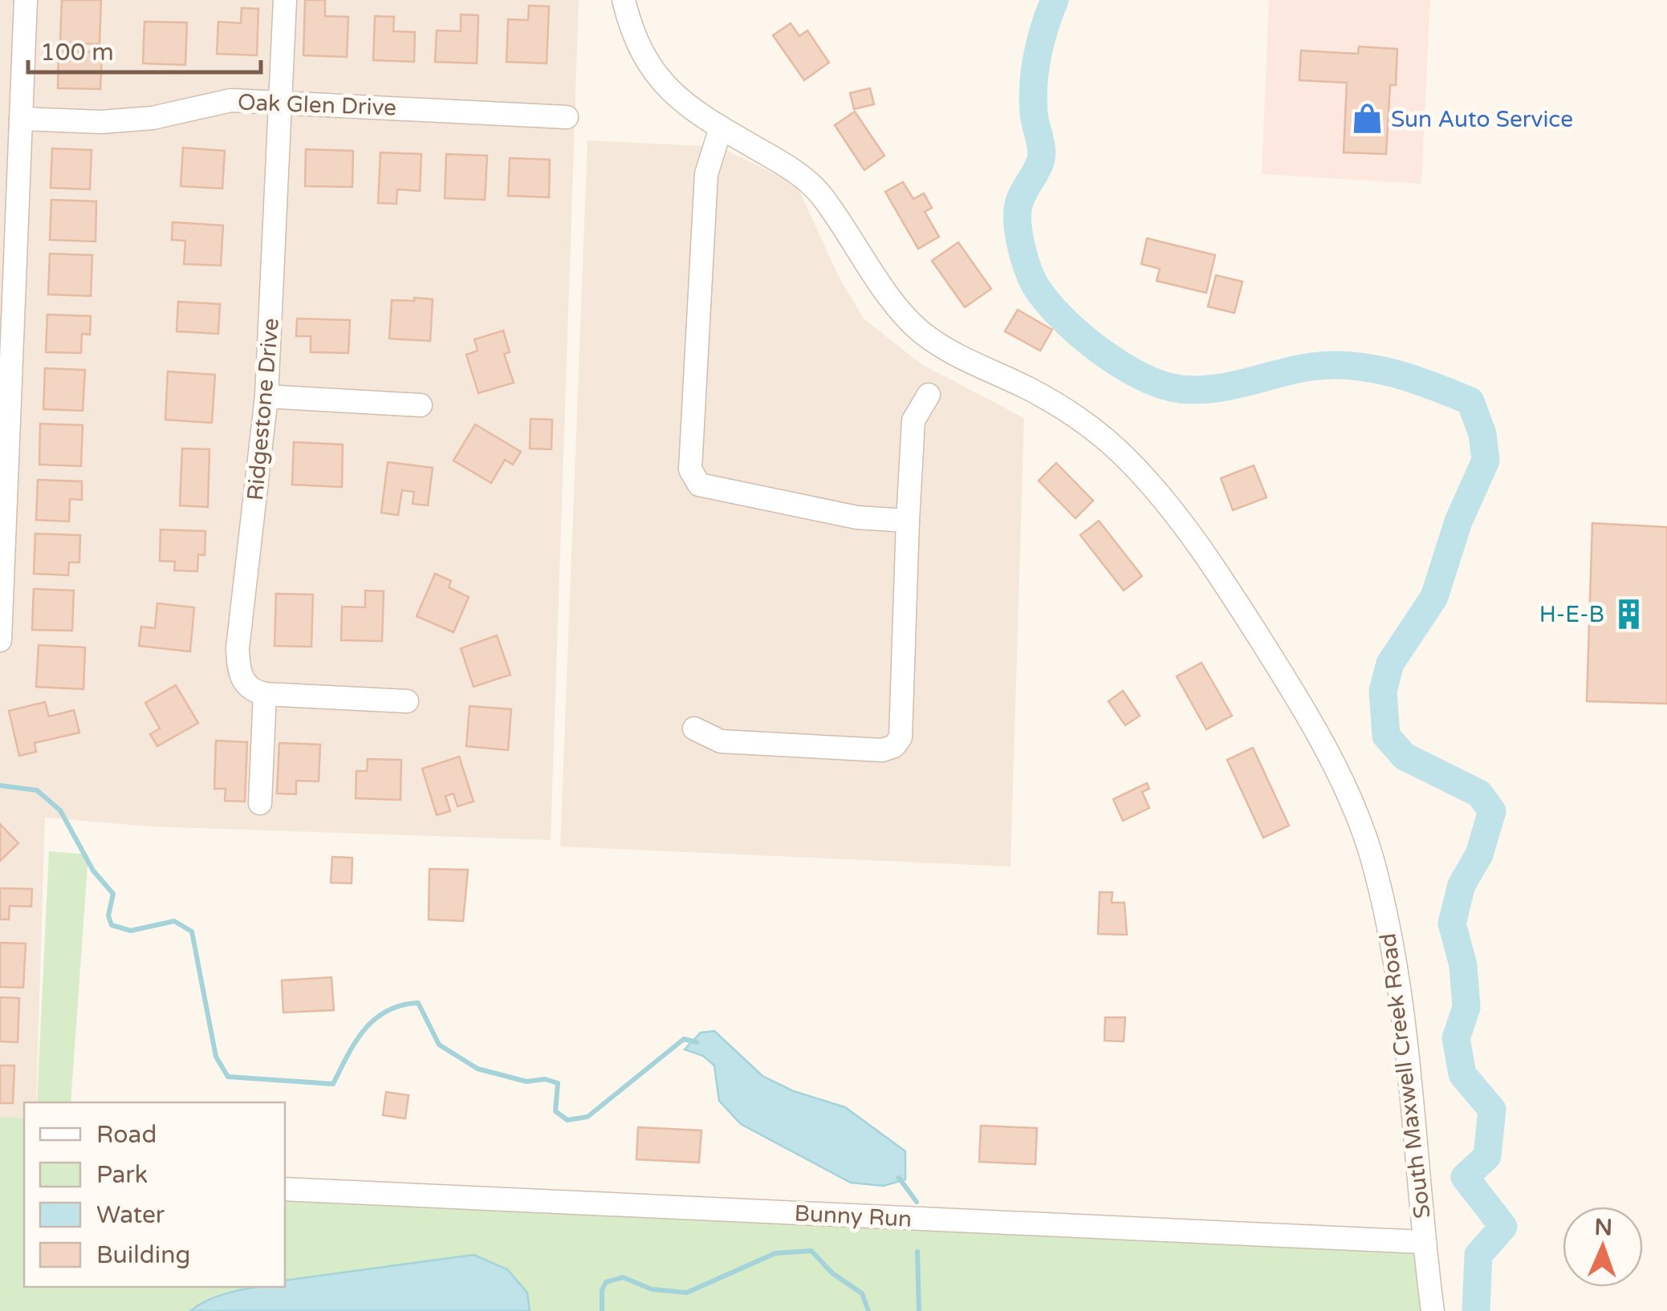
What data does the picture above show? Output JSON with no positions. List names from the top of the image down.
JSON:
{
  "streets": {
    "street": [
      "Oak Glen Drive",
      "Ridgestone Drive",
      "South Maxwell Creek Road",
      "Bunny Run"
    ]
  },
  "crossings": [
    ["Oak Glen Drive", "Ridgestone Drive"],
    ["South Maxwell Creek Road", "Bunny Run"]
  ],
  "places": {
    "shop": ["Sun Auto Service"],
    "building": ["H-E-B"]
  },
  "legend": [
    "Road",
    "Park",
    "Water",
    "Building"
  ],
  "scale_bar": "100 m",
  "north": "top"
}
